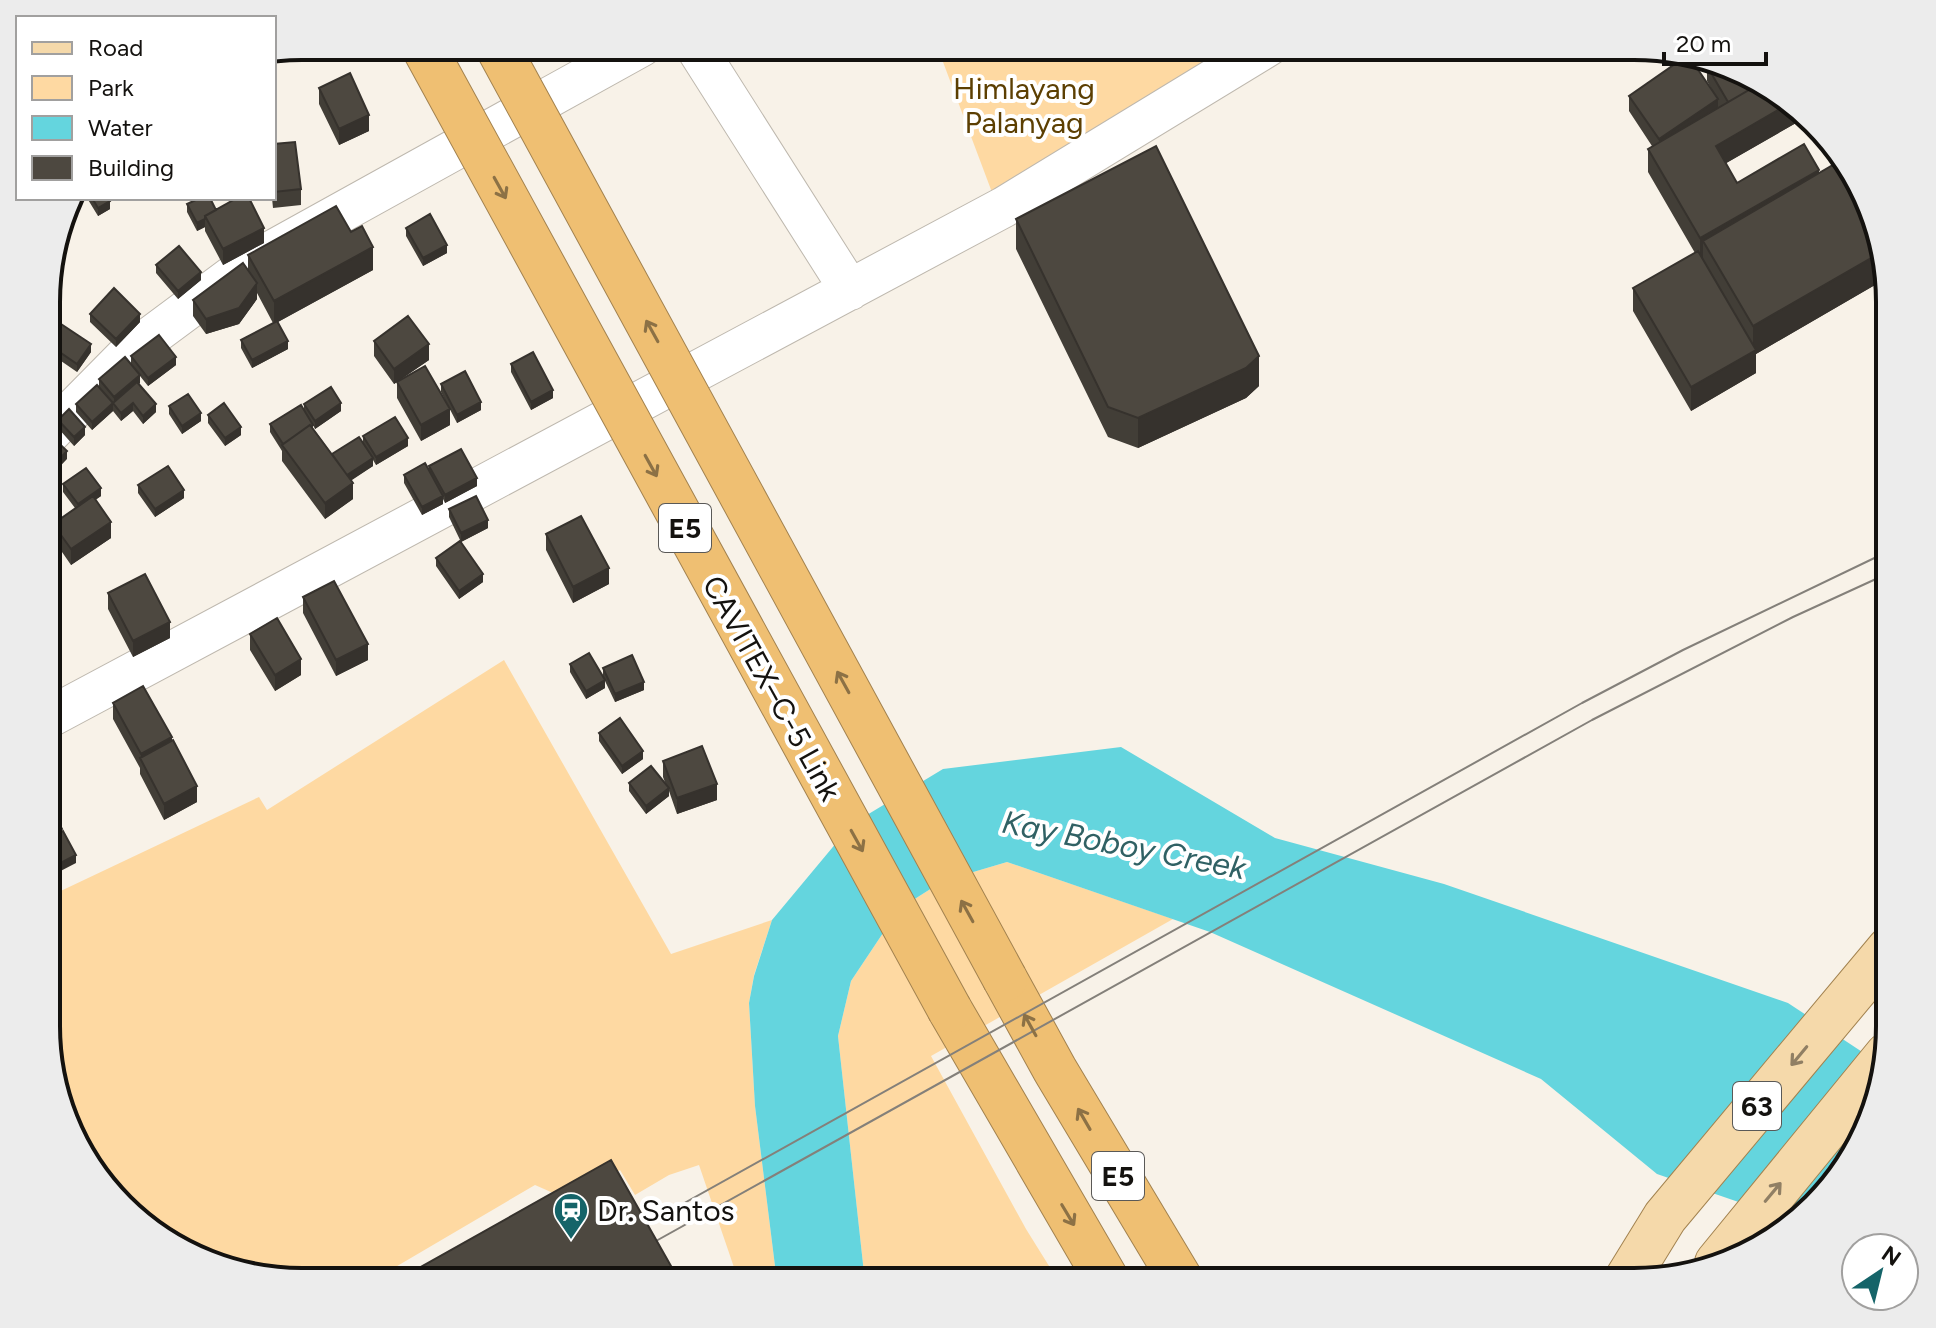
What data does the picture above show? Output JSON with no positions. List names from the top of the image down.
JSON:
{
  "streets": {
    "highway": ["E5", "CAVITEX–C-5 Link"],
    "main road": ["63"]
  },
  "water": ["Kay Boboy Creek"],
  "parks": ["Himlayang Palanyag"],
  "places": {
    "station": ["Dr. Santos"]
  },
  "legend": [
    "Road",
    "Park",
    "Water",
    "Building"
  ],
  "scale_bar": "20 m",
  "north": "top right"
}
